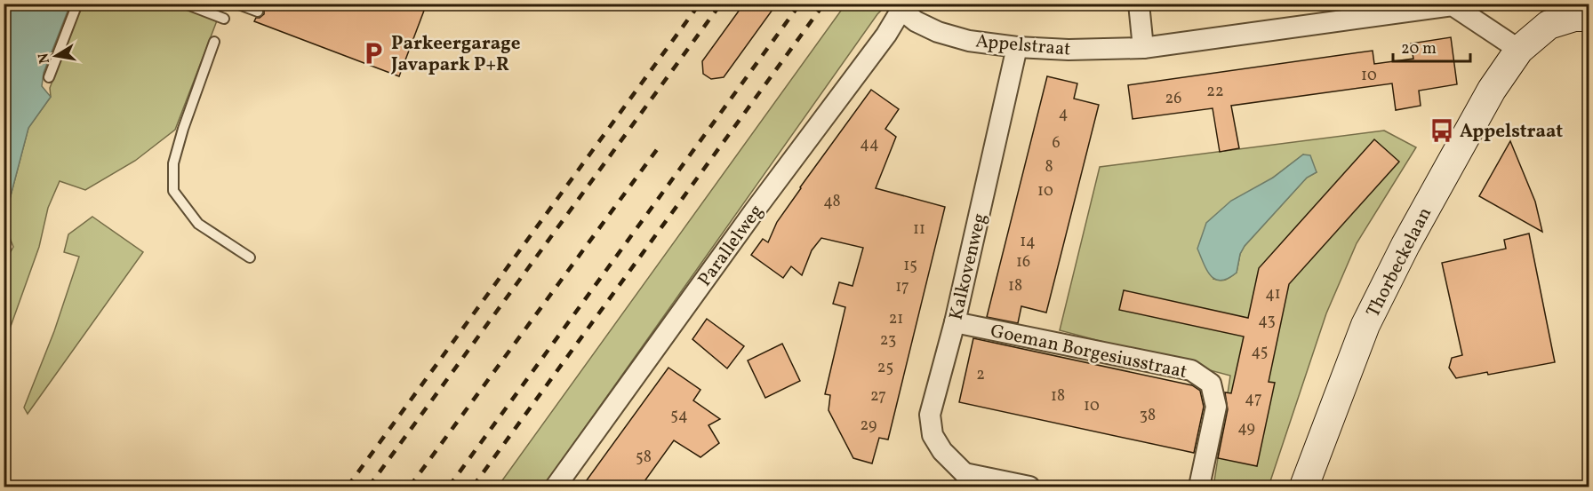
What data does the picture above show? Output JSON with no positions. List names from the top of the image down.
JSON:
{
  "streets": {
    "street": [
      "Appelstraat",
      "Parallelweg",
      "Thorbeckelaan",
      "Kalkovenweg",
      "Goeman Borgesiusstraat"
    ]
  },
  "crossings": [
    ["Appelstraat", "Parallelweg"],
    ["Appelstraat", "Thorbeckelaan"],
    ["Appelstraat", "Kalkovenweg"],
    ["Kalkovenweg", "Goeman Borgesiusstraat"]
  ],
  "places": {
    "parking": ["Parkeergarage Javapark P+R"],
    "bus stop": ["Appelstraat"]
  },
  "house_numbers": [
    "10",
    "22",
    "26",
    "4",
    "6",
    "44",
    "8",
    "10",
    "48",
    "11",
    "14",
    "16",
    "15",
    "18",
    "17",
    "41",
    "21",
    "43",
    "23",
    "45",
    "25",
    "2",
    "27",
    "18",
    "47",
    "10",
    "54",
    "38",
    "29",
    "49",
    "58"
  ],
  "scale_bar": "20 m",
  "north": "left"
}
